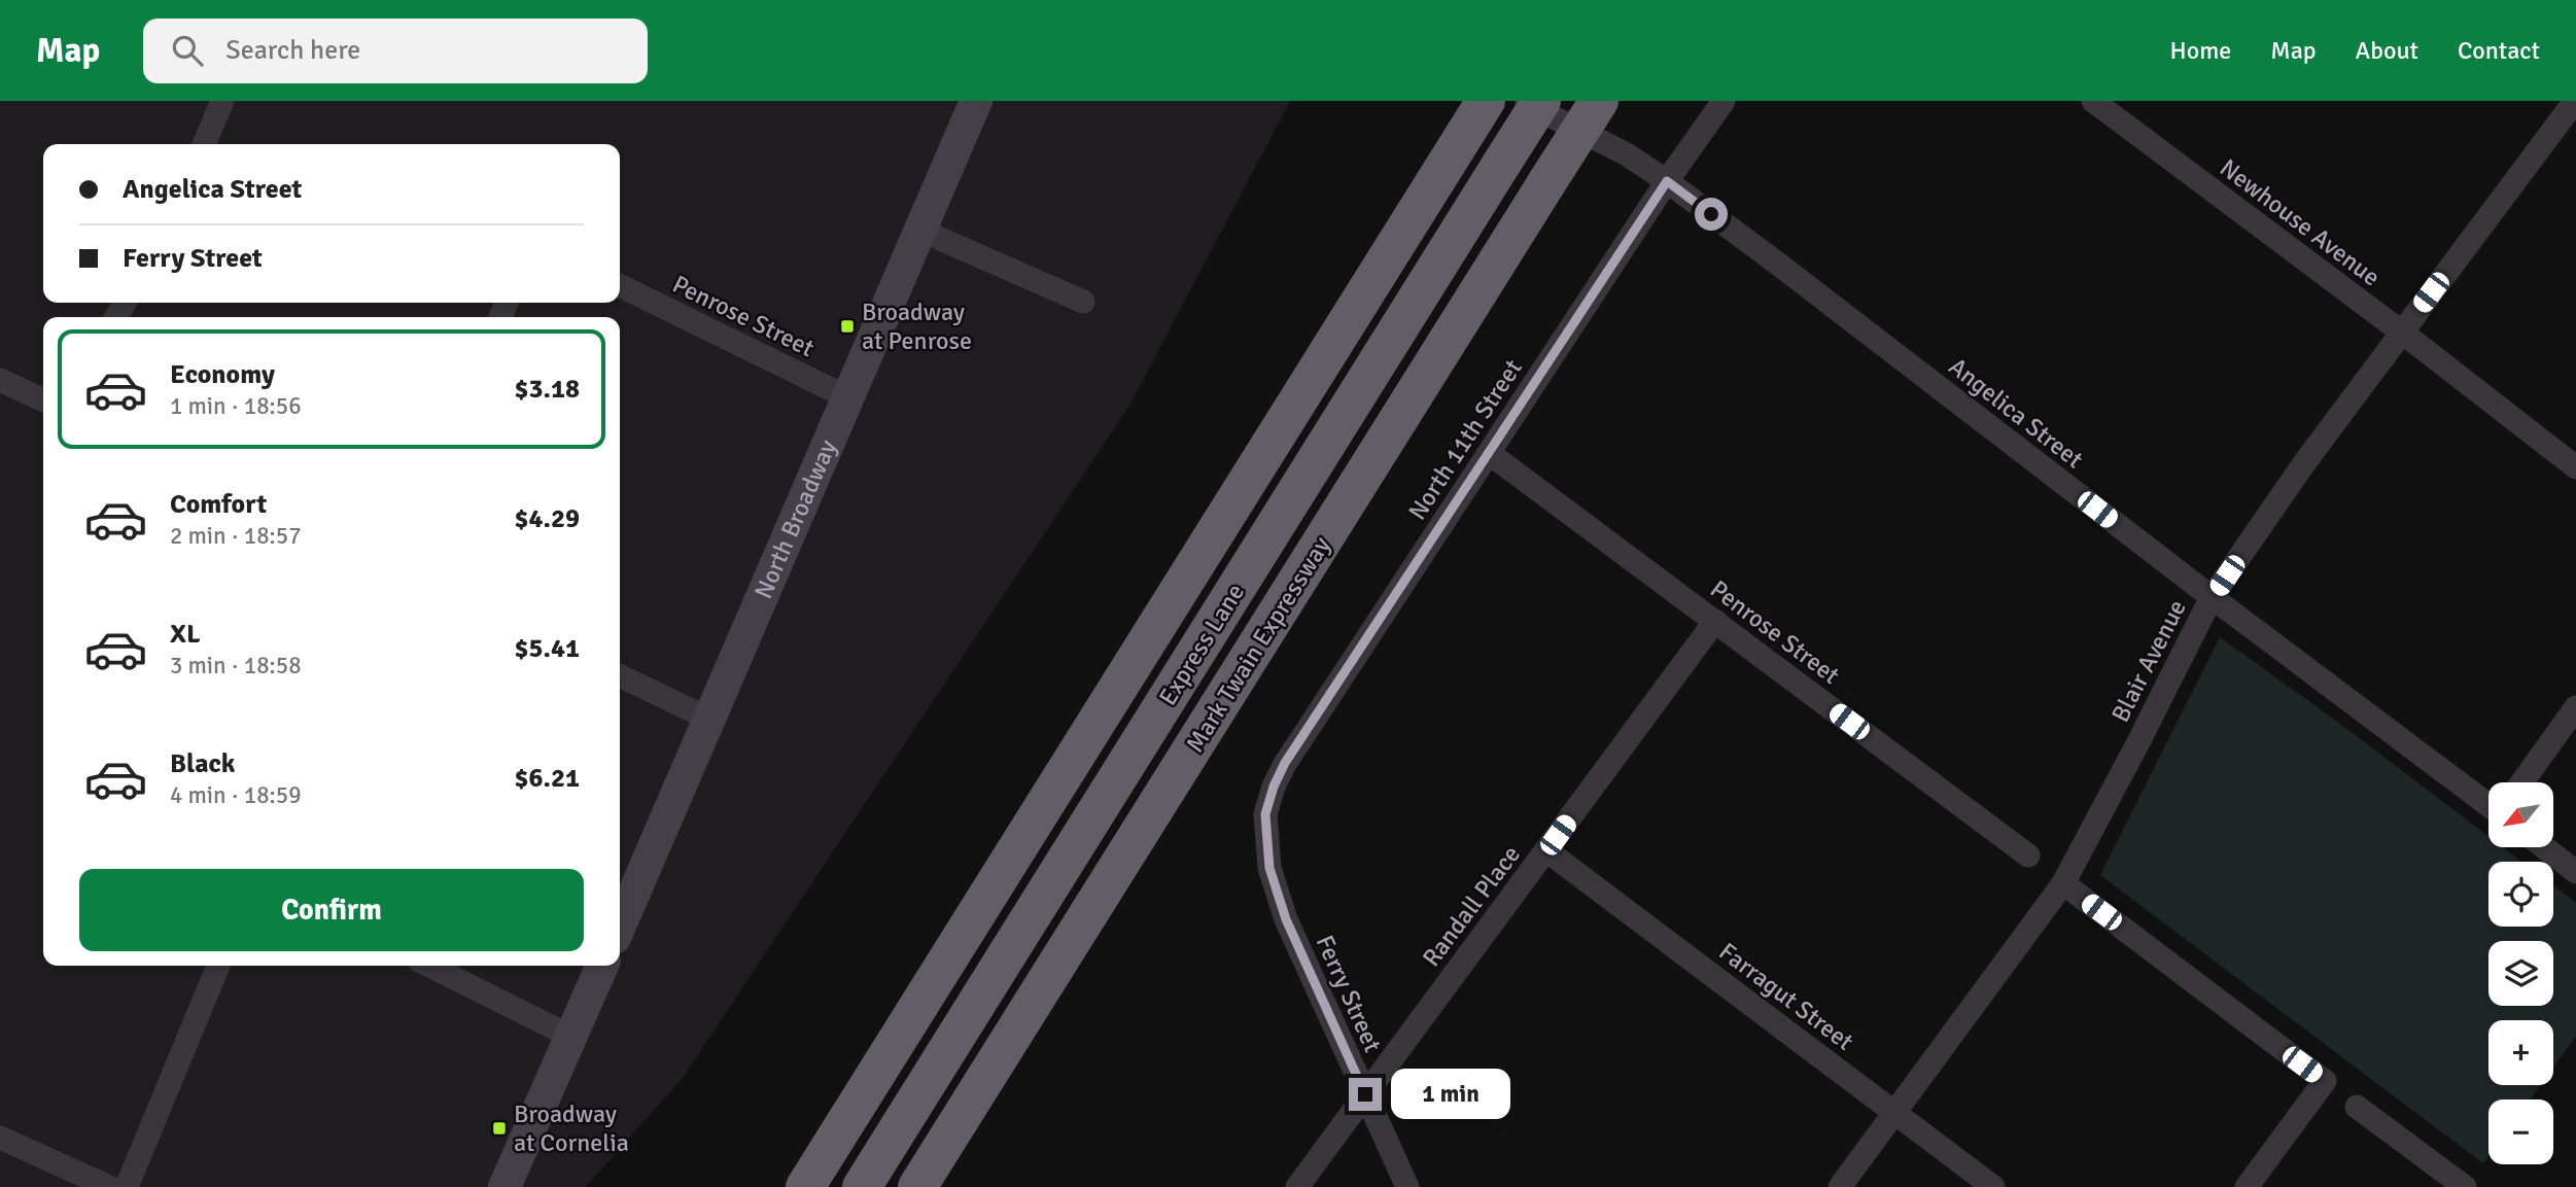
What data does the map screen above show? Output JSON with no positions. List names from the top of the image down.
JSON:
{
  "streets": {
    "highway": ["Express Lane", "Mark Twain Expressway"],
    "main road": ["North Broadway"],
    "street": [
      "Newhouse Avenue",
      "Penrose Street",
      "Angelica Street",
      "North 11th Street",
      "Blair Avenue",
      "Randall Place",
      "Ferry Street",
      "Farragut Street"
    ]
  },
  "crossings": [
    ["Newhouse Avenue", "Blair Avenue"],
    ["Penrose Street", "North 11th Street"],
    ["Penrose Street", "North Broadway"],
    ["Penrose Street", "Randall Place"],
    ["Angelica Street", "North 11th Street"],
    ["Angelica Street", "Blair Avenue"],
    ["North 11th Street", "Ferry Street"],
    ["Blair Avenue", "Farragut Street"],
    ["Randall Place", "Ferry Street"],
    ["Randall Place", "Farragut Street"]
  ],
  "places": {
    "transit": ["Broadway at Penrose", "Broadway at Cornelia"]
  },
  "north": "bottom left",
  "page": {
    "header": "Map",
    "search": "Search here",
    "nav": [
      "Home",
      "Map",
      "About",
      "Contact"
    ],
    "banner": ["Angelica Street", "Ferry Street"],
    "list": [
      {
        "name": "Economy",
        "note": "1 min · 18:56",
        "value": "$3.18"
      },
      {
        "name": "Comfort",
        "note": "2 min · 18:57",
        "value": "$4.29"
      },
      {
        "name": "XL",
        "note": "3 min · 18:58",
        "value": "$5.41"
      },
      {
        "name": "Black",
        "note": "4 min · 18:59",
        "value": "$6.21"
      }
    ],
    "map_buttons": ["+", "−"],
    "buttons": "Confirm",
    "bubble": "1 min"
  }
}
